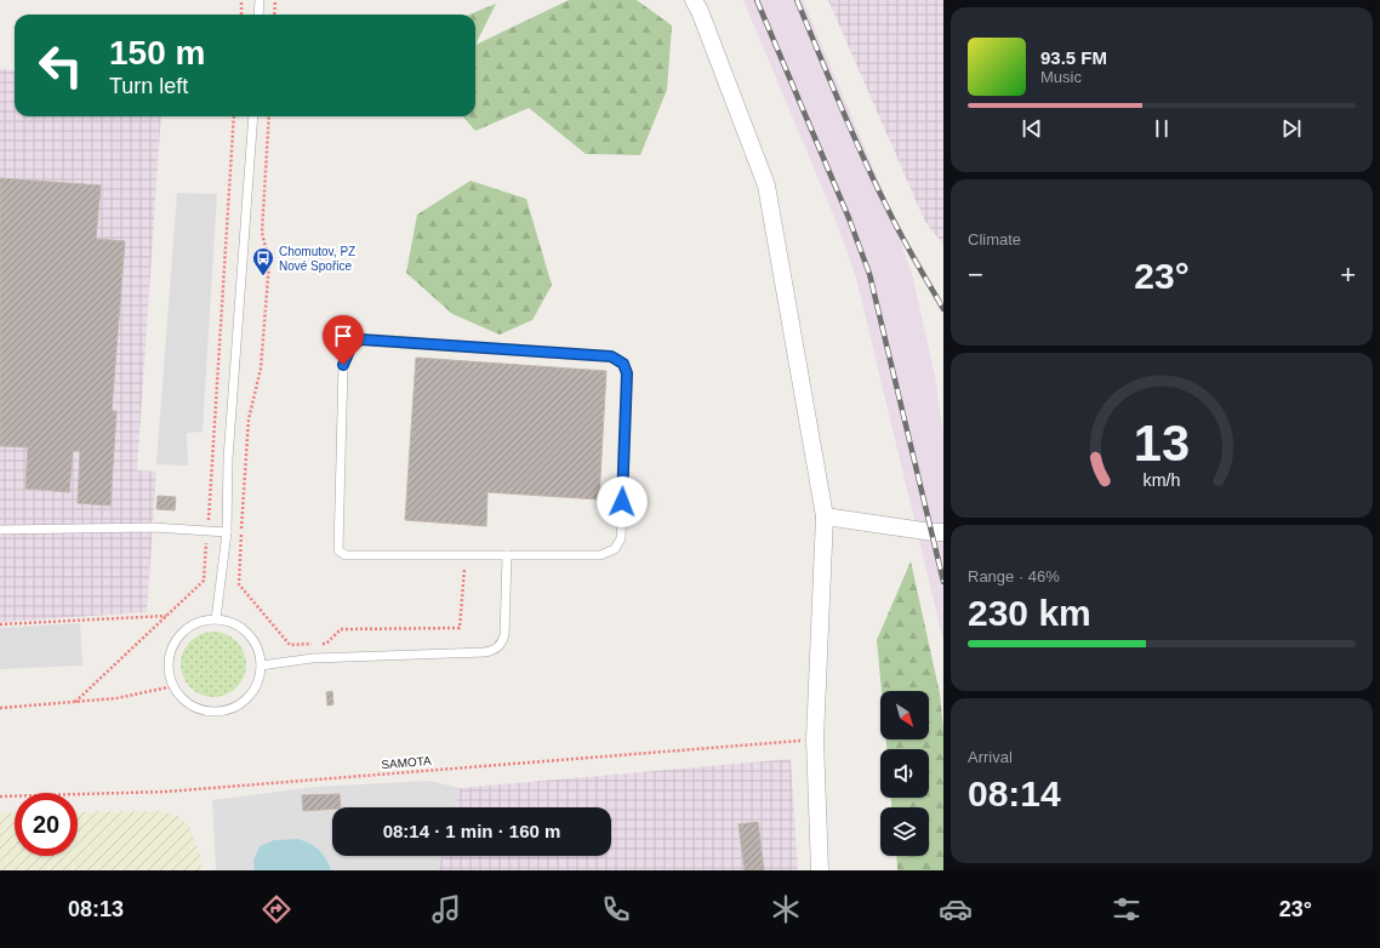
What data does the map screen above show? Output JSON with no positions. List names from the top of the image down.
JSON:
{
  "streets": {
    "path": ["SAMOTA"]
  },
  "places": {
    "bus stop": ["Chomutov, PZ Nové Spořice"]
  },
  "north": "bottom right",
  "page": {
    "turn": ["150 m", "Turn left"],
    "song": ["93.5 FM", "Music"],
    "tile": [
      "Climate",
      ["Range · 46%", "230 km"],
      ["Arrival", "08:14"]
    ],
    "heat": ["−", "23°", "+"],
    "limit": "20",
    "trip": "08:14 · 1 min · 160 m",
    "tabs": ["08:13", "23°"],
    "gauge": ["13", "km/h"]
  }
}
